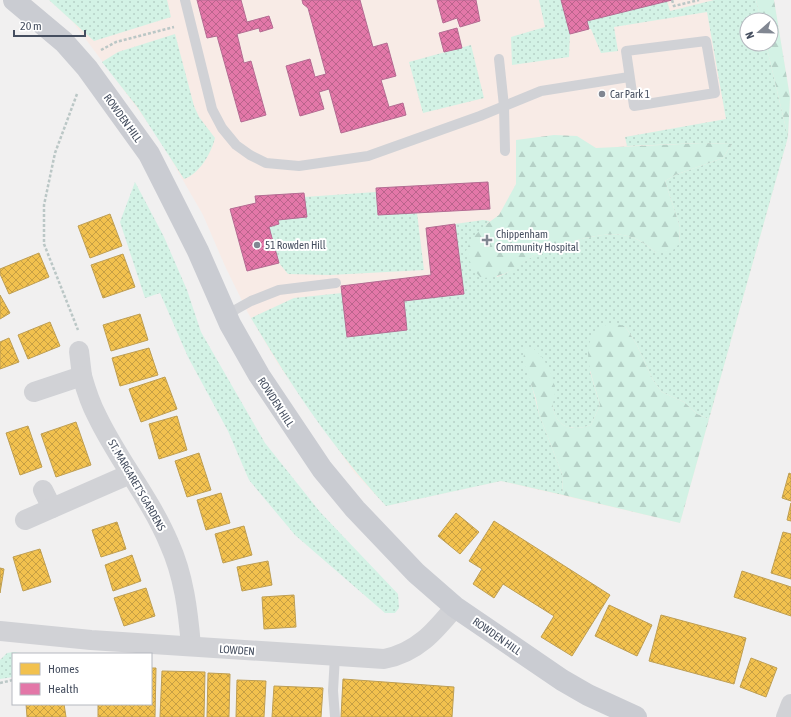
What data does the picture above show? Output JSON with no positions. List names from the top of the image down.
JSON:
{
  "streets": {
    "main road": ["ROWDEN HILL"],
    "street": ["ST. MARGARET'S GARDENS", "LOWDEN"]
  },
  "crossings": [
    ["ROWDEN HILL", "LOWDEN"],
    ["ST. MARGARET'S GARDENS", "LOWDEN"]
  ],
  "places": {
    "other": ["Car Park 1", "51 Rowden Hill"],
    "health": ["Chippenham Community Hospital"]
  },
  "legend": ["Homes", "Health"],
  "scale_bar": "20 m",
  "north": "left"
}
